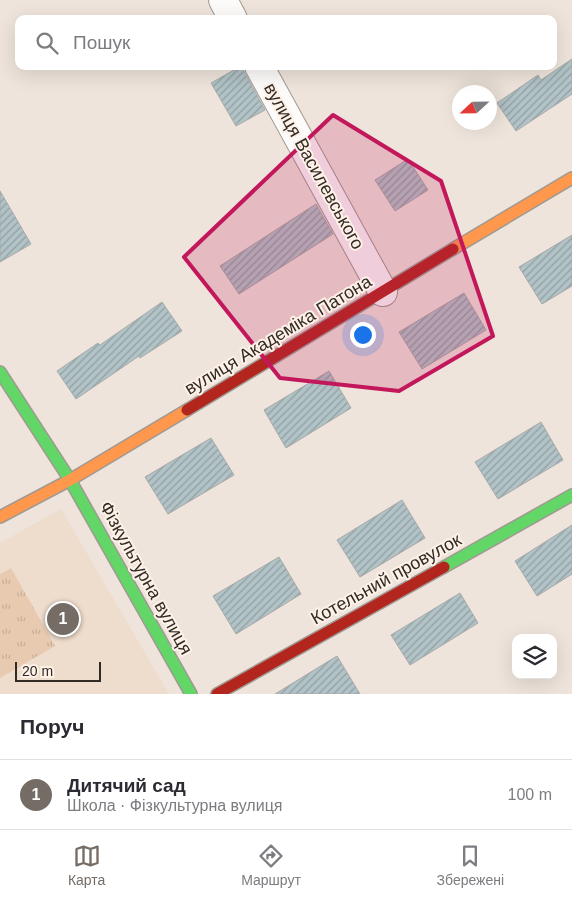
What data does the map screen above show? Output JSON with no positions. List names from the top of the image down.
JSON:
{
  "streets": {
    "street": [
      "вулиця Василевського",
      "вулиця Академіка Патона",
      "Фізкультурна вулиця",
      "Котельний провулок"
    ]
  },
  "crossings": [
    ["вулиця Василевського", "вулиця Академіка Патона"],
    ["вулиця Академіка Патона", "Фізкультурна вулиця"]
  ],
  "scale_bar": "20 m",
  "north": "left",
  "page": {
    "search": "Пошук",
    "pins": "1",
    "scale": "20 m",
    "heading": "Поруч",
    "list": [
      {
        "mark": "1",
        "name": "Дитячий сад",
        "note": "Школа · Фізкультурна вулиця",
        "value": "100 m"
      }
    ],
    "nav": ["Карта", "Маршрут", "Збережені"]
  }
}
